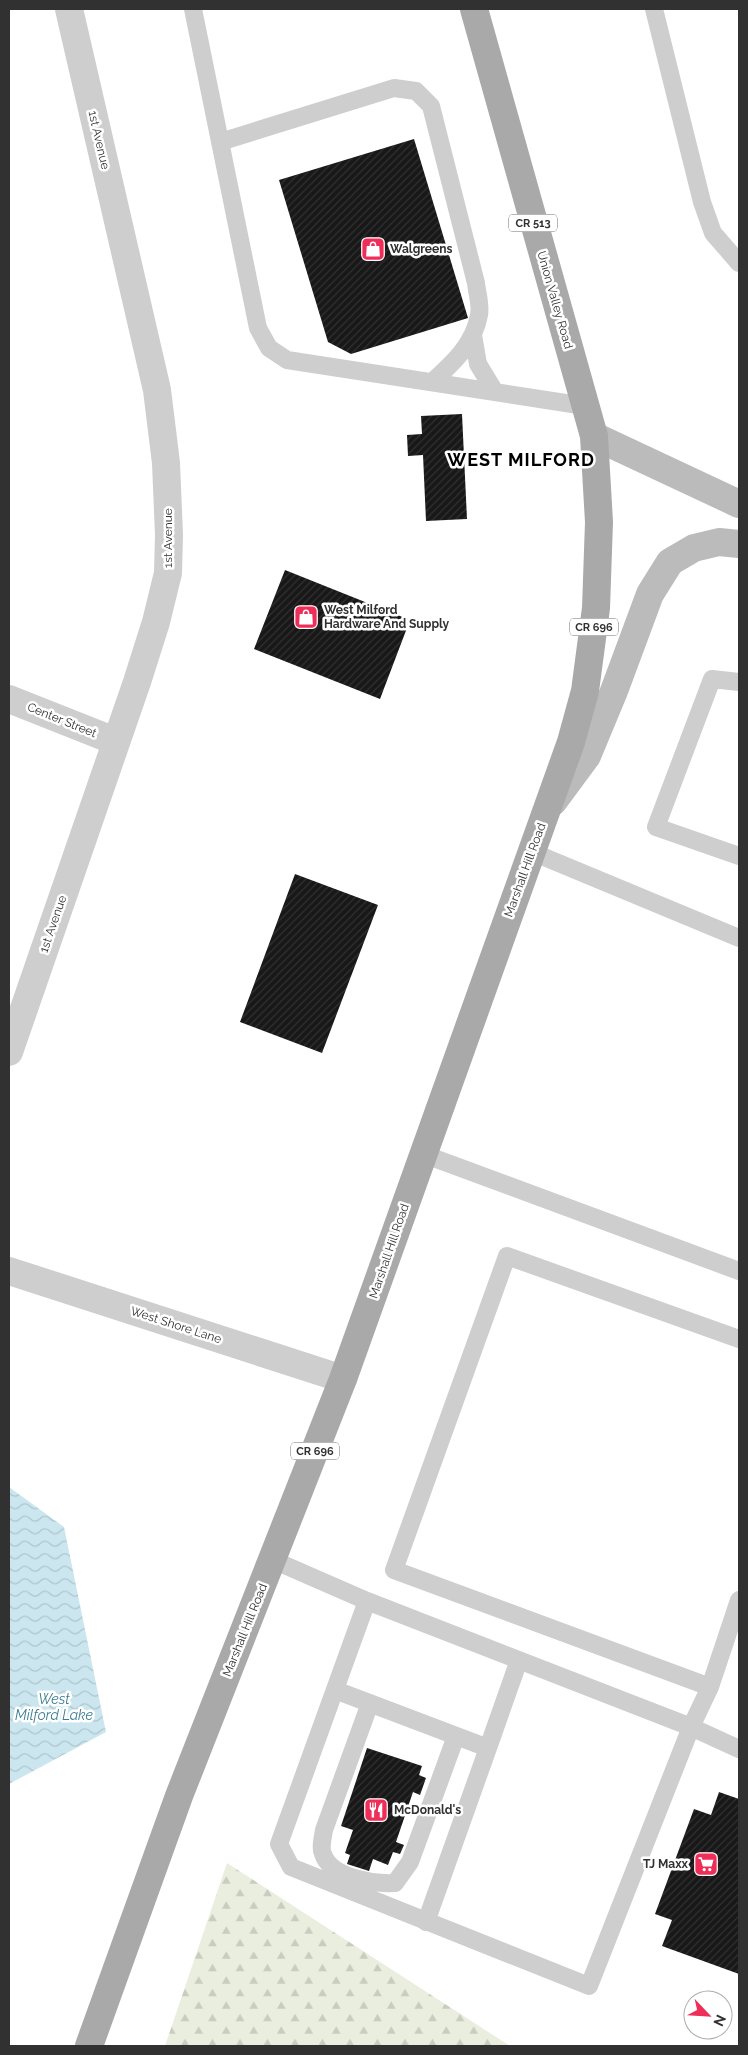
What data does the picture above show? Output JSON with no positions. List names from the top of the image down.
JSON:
{
  "streets": {
    "main road": [
      "CR 513",
      "Union Valley Road",
      "CR 696",
      "Marshall Hill Road"
    ],
    "street": ["1st Avenue", "Center Street", "West Shore Lane"]
  },
  "crossings": [
    ["1st Avenue", "Center Street"],
    ["Union Valley Road", "Marshall Hill Road"],
    ["Marshall Hill Road", "West Shore Lane"]
  ],
  "districts": ["WEST MILFORD"],
  "water": ["West Milford Lake"],
  "places": {
    "shop": ["Walgreens", "West Milford Hardware And Supply"],
    "restaurant": ["McDonald's"],
    "supermarket": ["TJ Maxx"]
  },
  "north": "bottom right"
}
